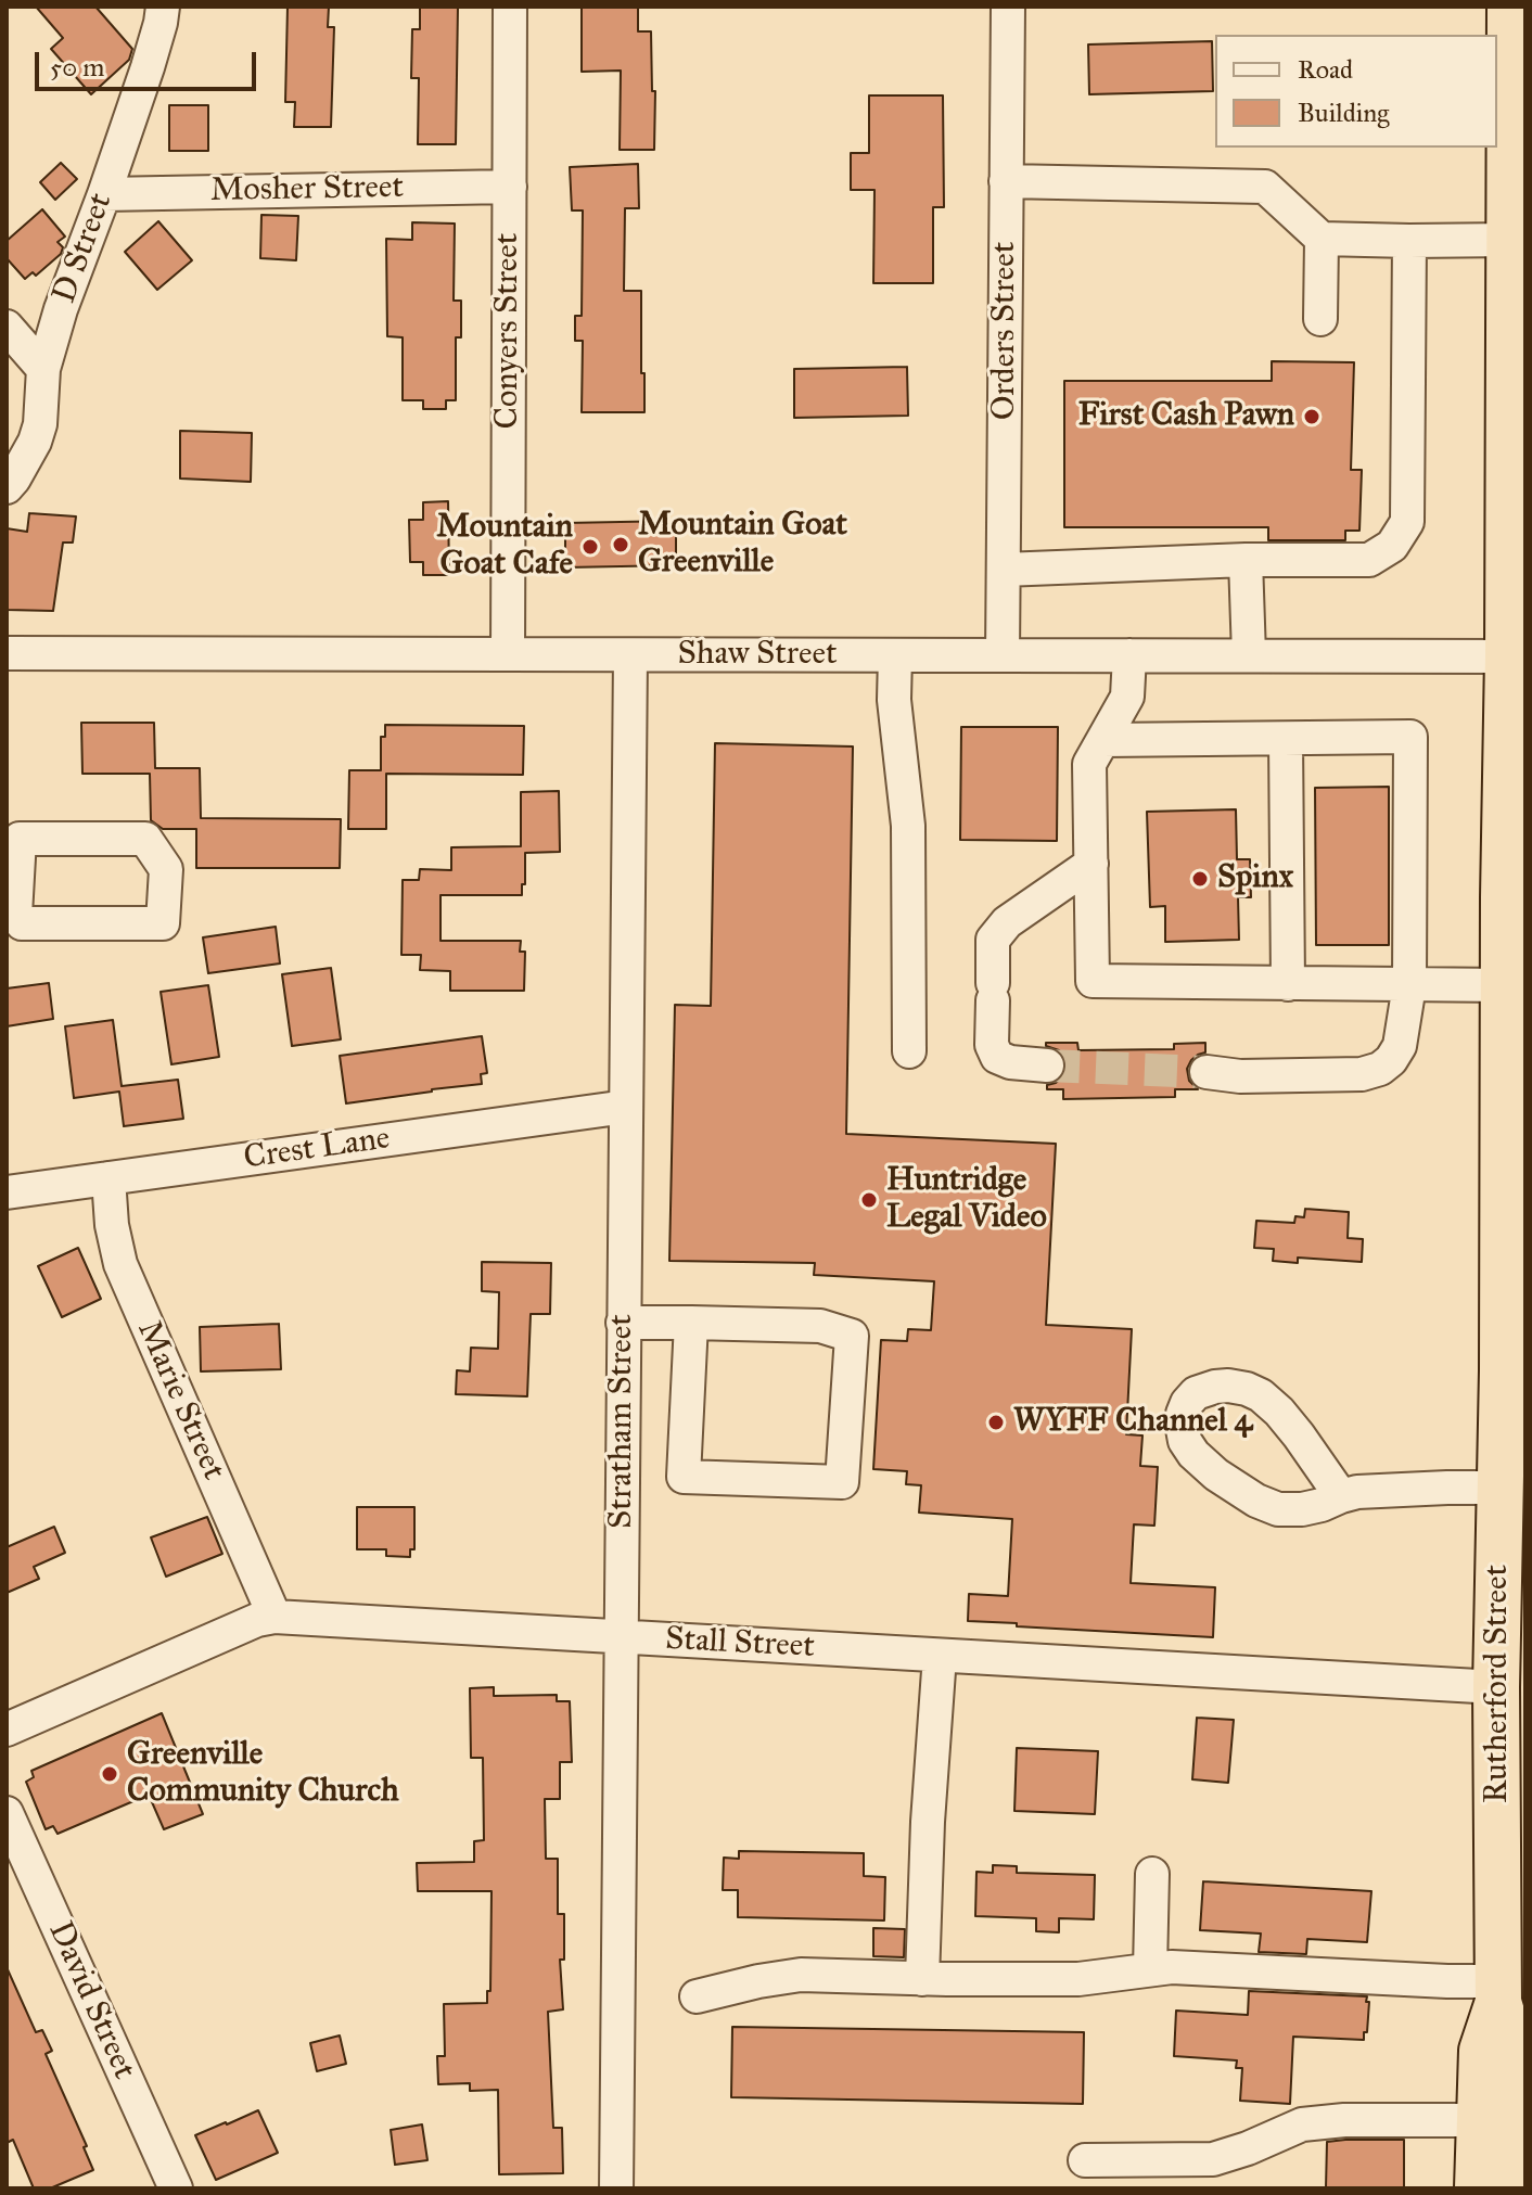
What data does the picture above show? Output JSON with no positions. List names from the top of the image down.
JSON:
{
  "streets": {
    "highway": ["Rutherford Street"],
    "street": [
      "Mosher Street",
      "D Street",
      "Conyers Street",
      "Orders Street",
      "Shaw Street",
      "Crest Lane",
      "Marie Street",
      "Stratham Street",
      "Stall Street",
      "David Street"
    ]
  },
  "crossings": [
    ["Mosher Street", "D Street"],
    ["Mosher Street", "Conyers Street"],
    ["Conyers Street", "Shaw Street"],
    ["Orders Street", "Shaw Street"],
    ["Shaw Street", "Stratham Street"],
    ["Shaw Street", "Rutherford Street"],
    ["Crest Lane", "Marie Street"],
    ["Crest Lane", "Stratham Street"],
    ["Marie Street", "Stall Street"],
    ["Stratham Street", "Stall Street"],
    ["Stall Street", "Rutherford Street"]
  ],
  "places": [
    "First Cash Pawn",
    "Mountain Goat Greenville",
    "Mountain Goat Cafe",
    "Spinx",
    "Huntridge Legal Video",
    "WYFF Channel 4",
    "Greenville Community Church"
  ],
  "legend": ["Road", "Building"],
  "scale_bar": "50 m"
}
